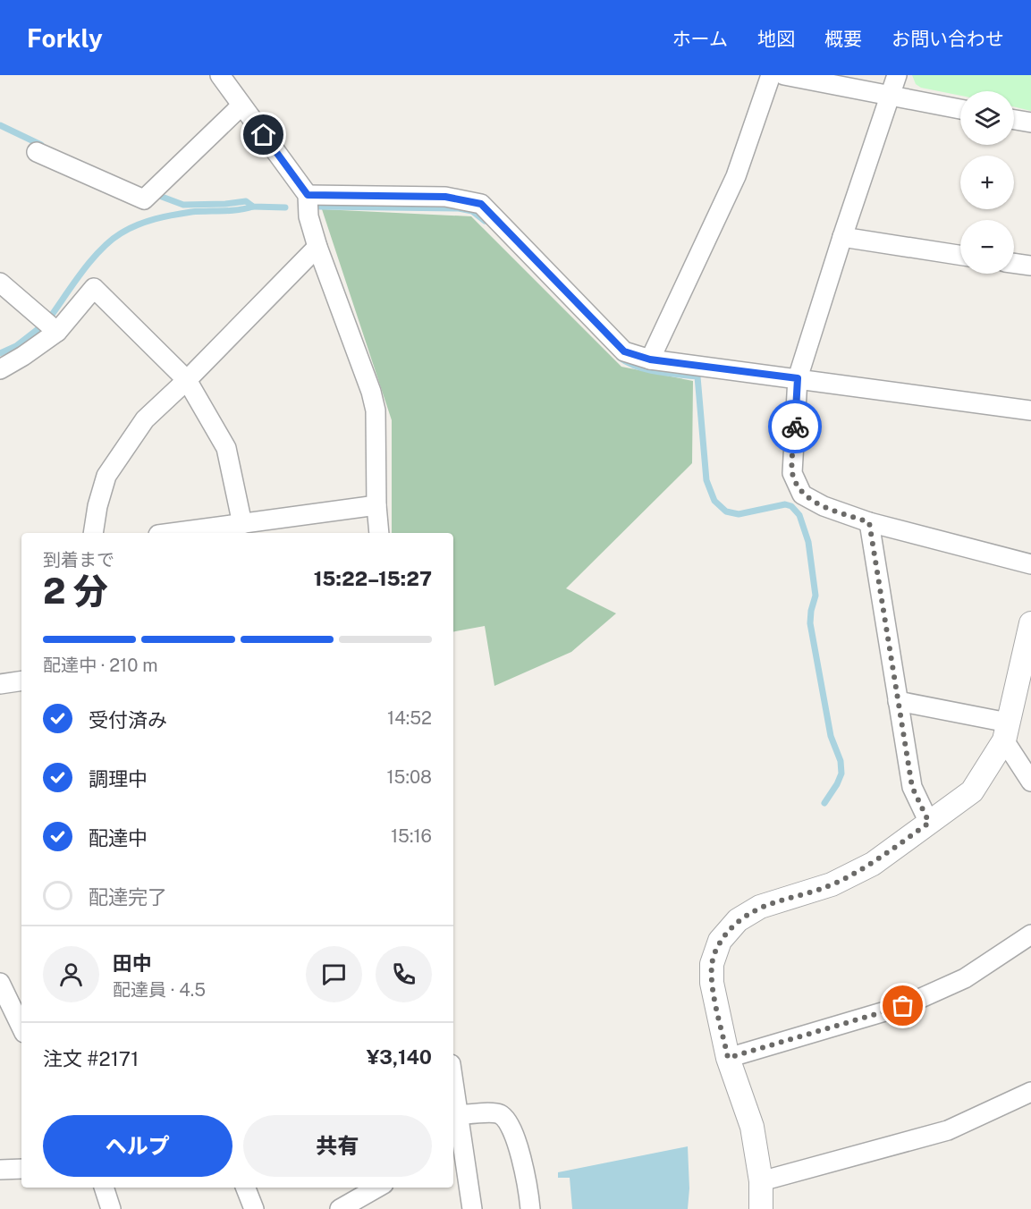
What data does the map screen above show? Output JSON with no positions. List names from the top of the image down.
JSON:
{
  "page": {
    "header": "Forkly",
    "nav": [
      "ホーム",
      "地図",
      "概要",
      "お問い合わせ"
    ],
    "map_buttons": ["+", "−"],
    "heading": ["2 分", "到着まで", "15:22–15:27"],
    "panel": [
      "田中",
      "配達員 · 4.5",
      "注文 #2171",
      "¥3,140"
    ],
    "bar": "配達中 · 210 m",
    "list": [
      ["受付済み", "14:52"],
      ["調理中", "15:08"],
      ["配達中", "15:16"],
      "配達完了"
    ],
    "buttons": ["ヘルプ", "共有"]
  }
}
